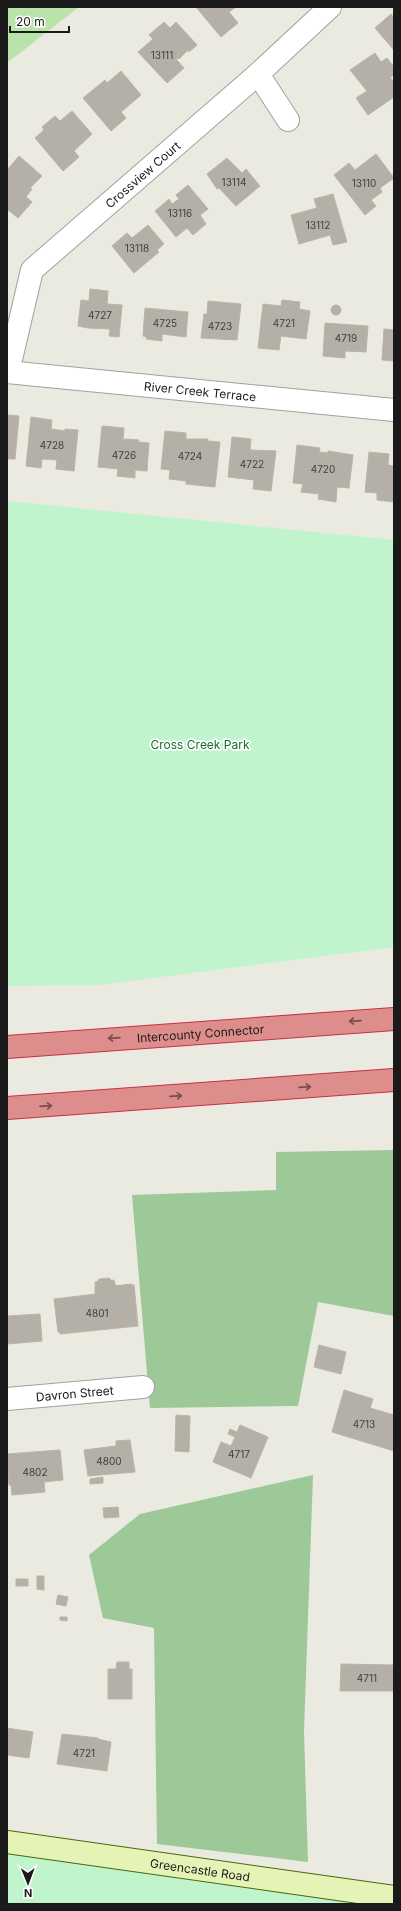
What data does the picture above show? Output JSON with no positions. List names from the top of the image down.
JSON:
{
  "streets": {
    "highway": ["Intercounty Connector"],
    "street": [
      "Crossview Court",
      "River Creek Terrace",
      "Davron Street",
      "Greencastle Road"
    ]
  },
  "crossings": [
    ["Crossview Court", "River Creek Terrace"]
  ],
  "parks": ["Cross Creek Park"],
  "house_numbers": [
    "13111",
    "13114",
    "13110",
    "13116",
    "13112",
    "13118",
    "4727",
    "4725",
    "4721",
    "4723",
    "4719",
    "4728",
    "4726",
    "4724",
    "4722",
    "4720",
    "4801",
    "4713",
    "4717",
    "4800",
    "4802",
    "4711",
    "4721"
  ],
  "scale_bar": "20 m",
  "north": "bottom"
}
